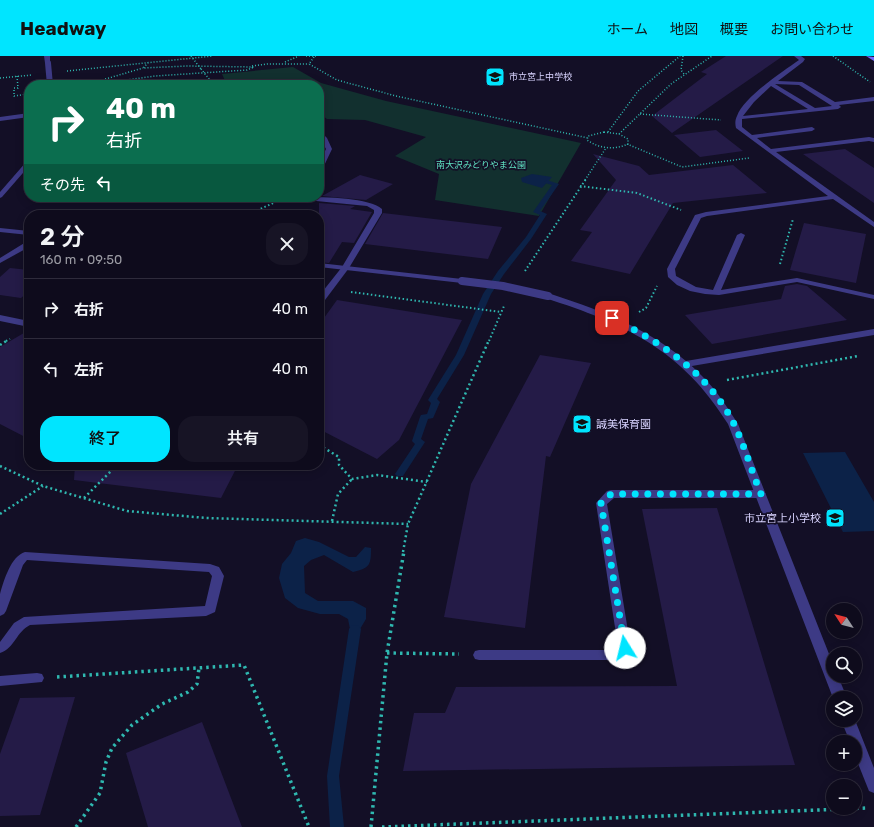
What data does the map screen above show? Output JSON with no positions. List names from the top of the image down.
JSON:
{
  "parks": ["南大沢みどりやま公園"],
  "places": {
    "school or university": ["市立宮上中学校", "誠美保育園", "市立宮上小学校"]
  },
  "north": "top left",
  "page": {
    "header": "Headway",
    "nav": [
      "ホーム",
      "地図",
      "概要",
      "お問い合わせ"
    ],
    "turn": ["40 m", "右折"],
    "then": "その先",
    "heading": ["2 分", "160 m · 09:50"],
    "list": [
      {
        "name": "右折",
        "value": "40 m"
      },
      {
        "name": "左折",
        "value": "40 m"
      }
    ],
    "buttons": ["終了", "共有"],
    "map_buttons": ["+", "−"]
  }
}
